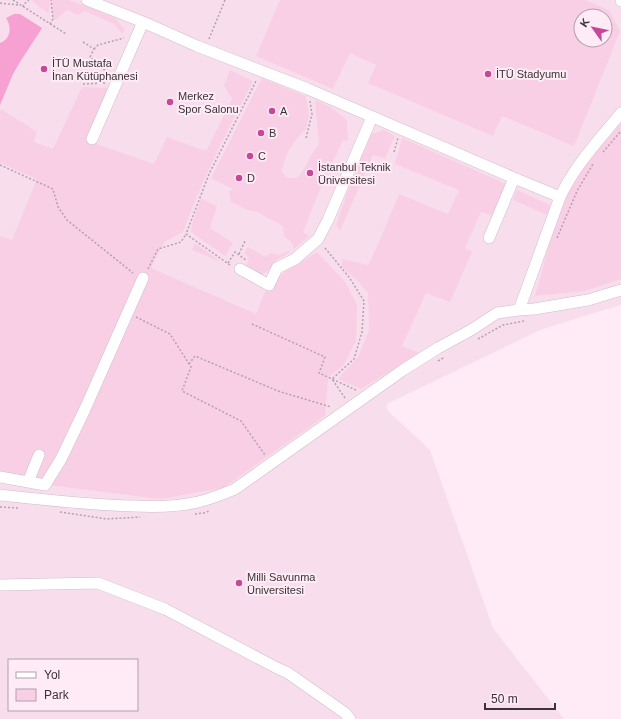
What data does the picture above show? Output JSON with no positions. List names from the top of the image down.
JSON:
{
  "places": [
    "İTÜ Mustafa İnan Kütüphanesi",
    "İTÜ Stadyumu",
    "Merkez Spor Salonu",
    "A",
    "B",
    "C",
    "İstanbul Teknik Üniversitesi",
    "D",
    "Milli Savunma Üniversitesi"
  ],
  "legend": ["Yol", "Park"],
  "scale_bar": "50 m",
  "north": "top left"
}
